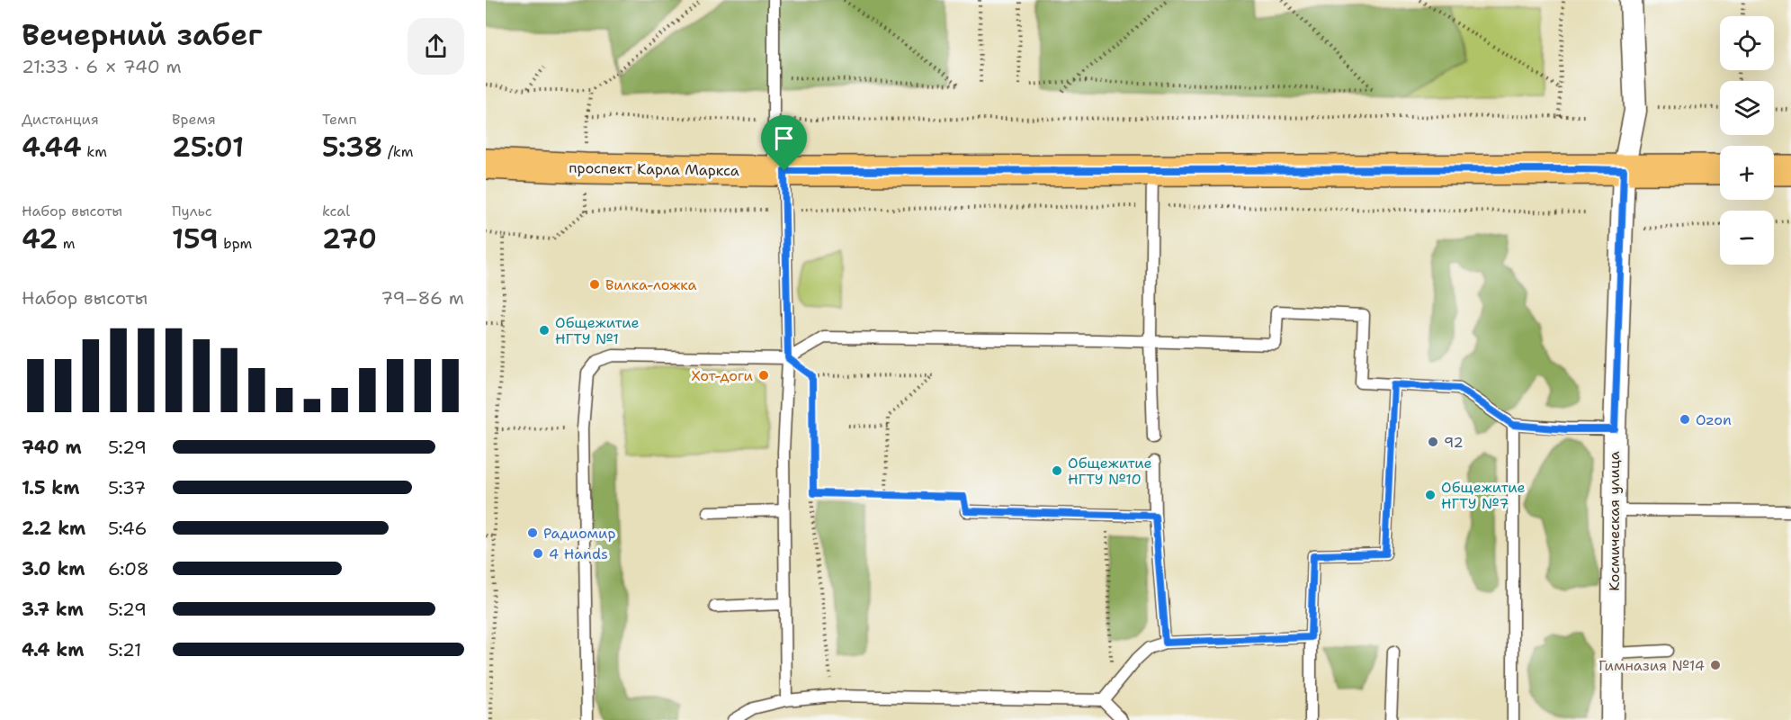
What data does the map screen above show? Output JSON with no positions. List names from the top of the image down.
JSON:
{
  "streets": {
    "main road": ["проспект Карла Маркса"],
    "street": ["Космическая улица"]
  },
  "crossings": [
    ["проспект Карла Маркса", "Космическая улица"]
  ],
  "places": [
    "Вилка-ложка",
    "Общежитие НГТУ №1",
    "Хот-доги",
    "Ozon",
    "92",
    "Общежитие НГТУ №10",
    "Общежитие НГТУ №7",
    "Радиомир",
    "4 Hands",
    "Гимназия №14"
  ],
  "page": {
    "heading": ["Вечерний забег", "21:33 · 6 × 740 m"],
    "map_buttons": ["+", "−"],
    "stats": [
      ["Дистанция", "4.44 km"],
      ["Время", "25:01"],
      ["Темп", "5:38 /km"],
      ["Набор высоты", "42 m"],
      ["Пульс", "159 bpm"],
      ["kcal", "270"]
    ],
    "chart": ["Набор высоты", "79–86 m"],
    "list": [
      {
        "name": "740 m",
        "note": "5:29"
      },
      {
        "name": "1.5 km",
        "note": "5:37"
      },
      {
        "name": "2.2 km",
        "note": "5:46"
      },
      {
        "name": "3.0 km",
        "note": "6:08"
      },
      {
        "name": "3.7 km",
        "note": "5:29"
      },
      {
        "name": "4.4 km",
        "note": "5:21"
      }
    ]
  }
}
